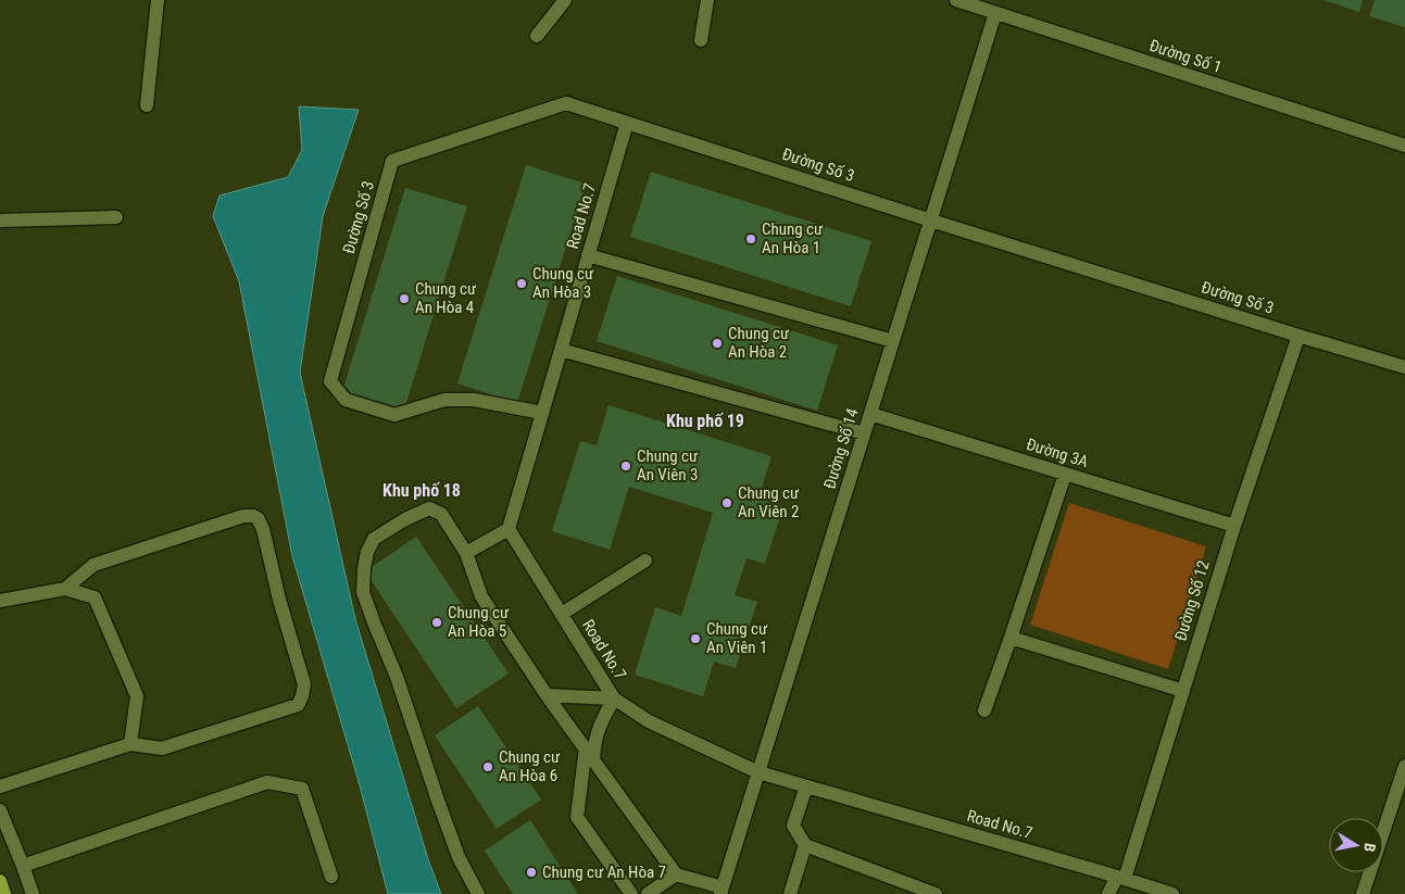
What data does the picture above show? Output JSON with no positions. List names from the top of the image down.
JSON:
{
  "streets": {
    "street": [
      "Đường Số 1",
      "Đường Số 3",
      "Road No.7",
      "Đường Số 14",
      "Đường 3A",
      "Đường Số 12"
    ]
  },
  "crossings": [
    ["Đường Số 1", "Đường Số 14"],
    ["Đường Số 3", "Road No.7"],
    ["Đường Số 3", "Đường Số 14"],
    ["Đường Số 3", "Đường Số 12"],
    ["Road No.7", "Đường Số 14"],
    ["Road No.7", "Đường Số 12"],
    ["Đường Số 14", "Đường 3A"],
    ["Đường 3A", "Đường Số 12"]
  ],
  "districts": ["Khu phố 19", "Khu phố 18"],
  "places": [
    "Chung cư An Hòa 1",
    "Chung cư An Hòa 3",
    "Chung cư An Hòa 4",
    "Chung cư An Hòa 2",
    "Chung cư An Viên 3",
    "Chung cư An Viên 2",
    "Chung cư An Hòa 5",
    "Chung cư An Viên 1",
    "Chung cư An Hòa 6",
    "Chung cư An Hòa 7"
  ],
  "north": "right"
}
